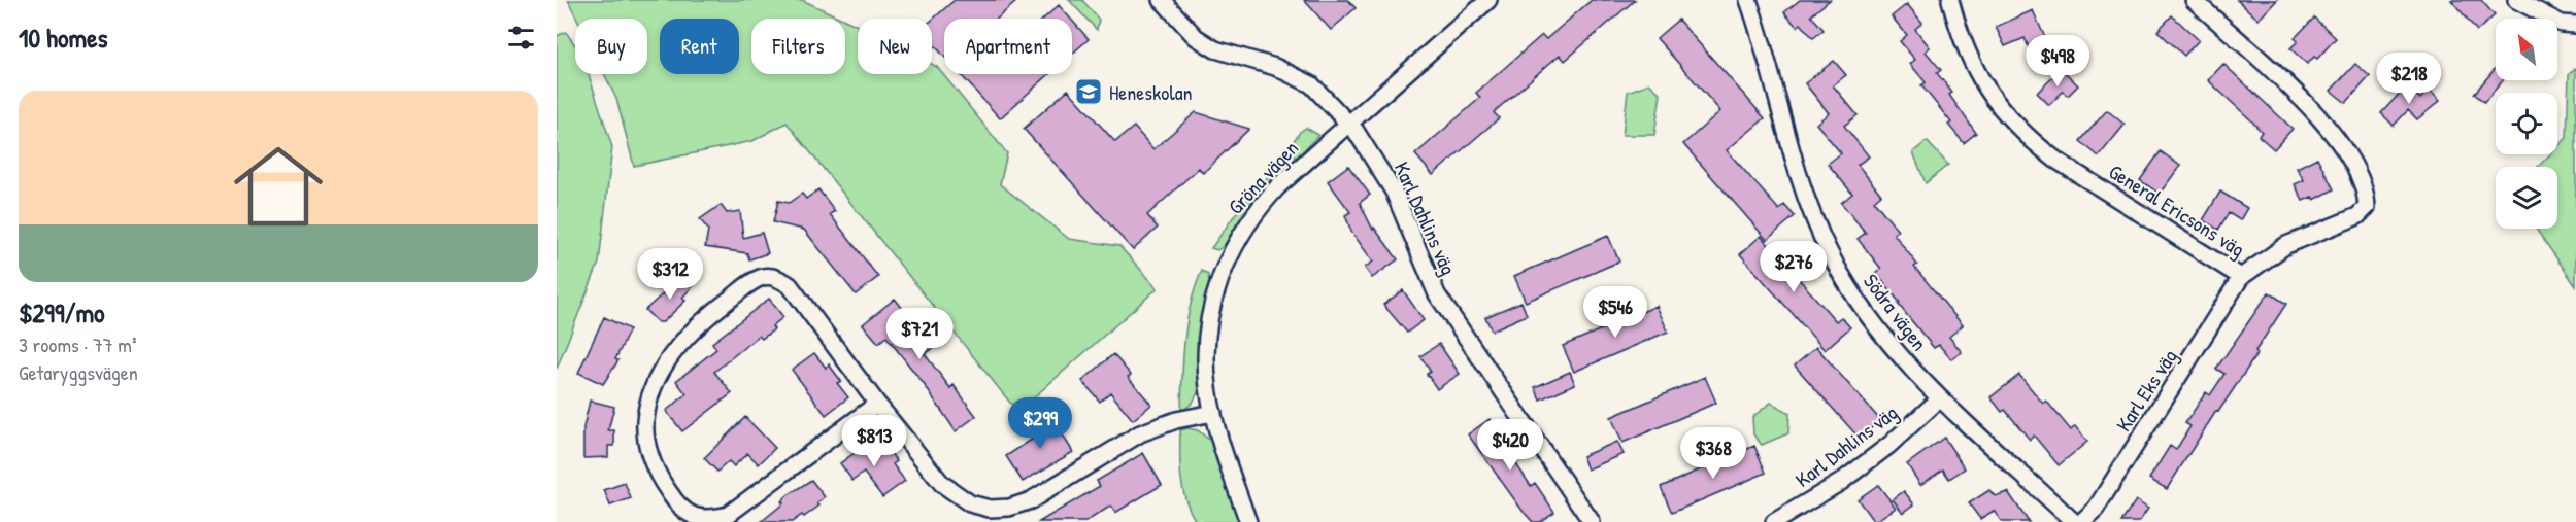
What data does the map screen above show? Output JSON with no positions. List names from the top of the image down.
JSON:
{
  "streets": {
    "street": [
      "Gröna vägen",
      "General Ericsons väg",
      "Karl Dahlins väg",
      "Södra vägen",
      "Karl Eks väg"
    ]
  },
  "crossings": [
    ["Gröna vägen", "Karl Dahlins väg"],
    ["General Ericsons väg", "Karl Eks väg"],
    ["Karl Dahlins väg", "Södra vägen"]
  ],
  "places": {
    "school or university": ["Heneskolan"]
  },
  "north": "top left",
  "page": {
    "heading": "10 homes",
    "chip": [
      "Buy",
      "Rent",
      "Filters",
      "New",
      "Apartment"
    ],
    "price": [
      "$498",
      "$218",
      "$276",
      "$312",
      "$546",
      "$721",
      "$299",
      "$813",
      "$420",
      "$368"
    ],
    "list": [
      {
        "name": "$299/mo",
        "note": "3 rooms · 77 m² · Getaryggsvägen"
      }
    ]
  }
}
